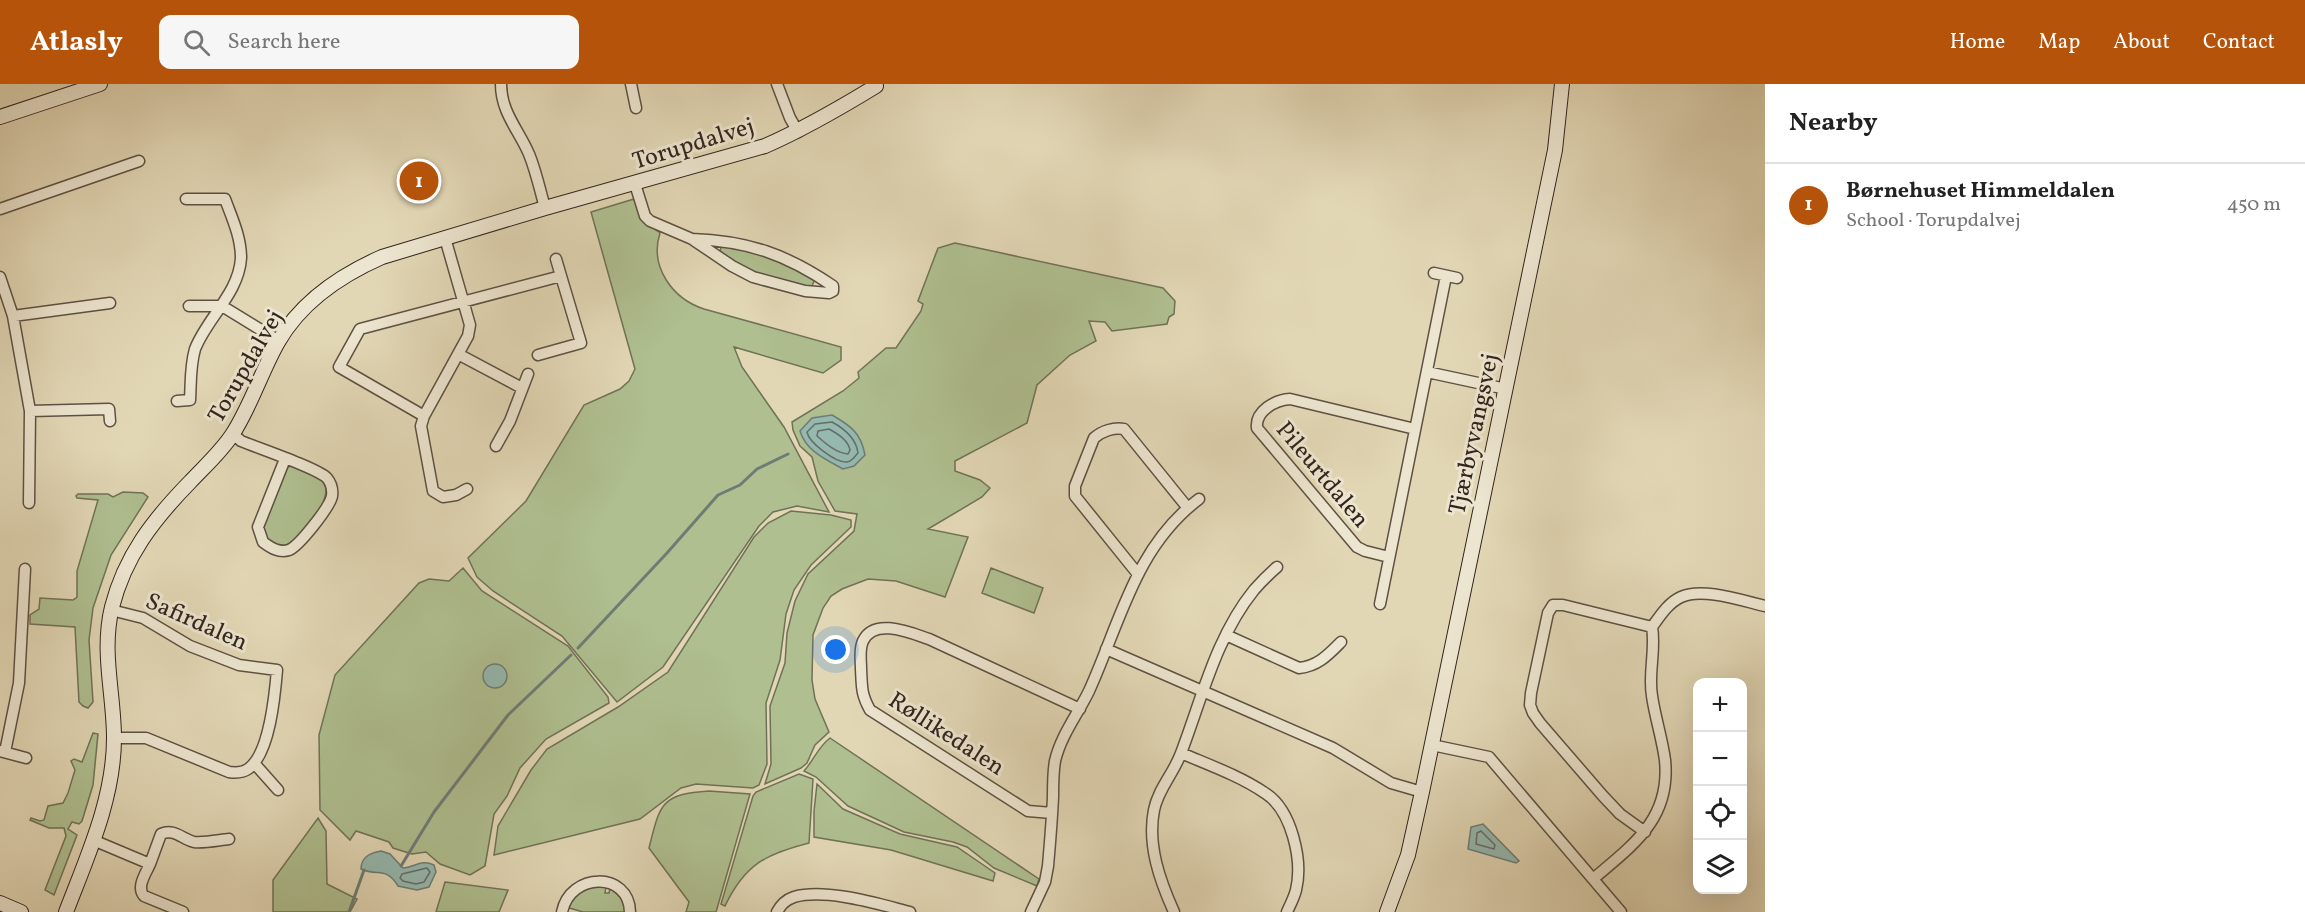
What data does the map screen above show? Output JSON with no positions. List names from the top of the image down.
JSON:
{
  "streets": {
    "street": [
      "Torupdalvej",
      "Tjærbyvangsvej",
      "Pileurtdalen",
      "Safirdalen",
      "Røllikedalen"
    ]
  },
  "crossings": [
    ["Torupdalvej", "Safirdalen"]
  ],
  "page": {
    "header": "Atlasly",
    "search": "Search here",
    "nav": [
      "Home",
      "Map",
      "About",
      "Contact"
    ],
    "heading": "Nearby",
    "pins": "1",
    "list": [
      {
        "mark": "1",
        "name": "Børnehuset Himmeldalen",
        "note": "School · Torupdalvej",
        "value": "450 m"
      }
    ],
    "map_buttons": ["+", "−"]
  }
}
